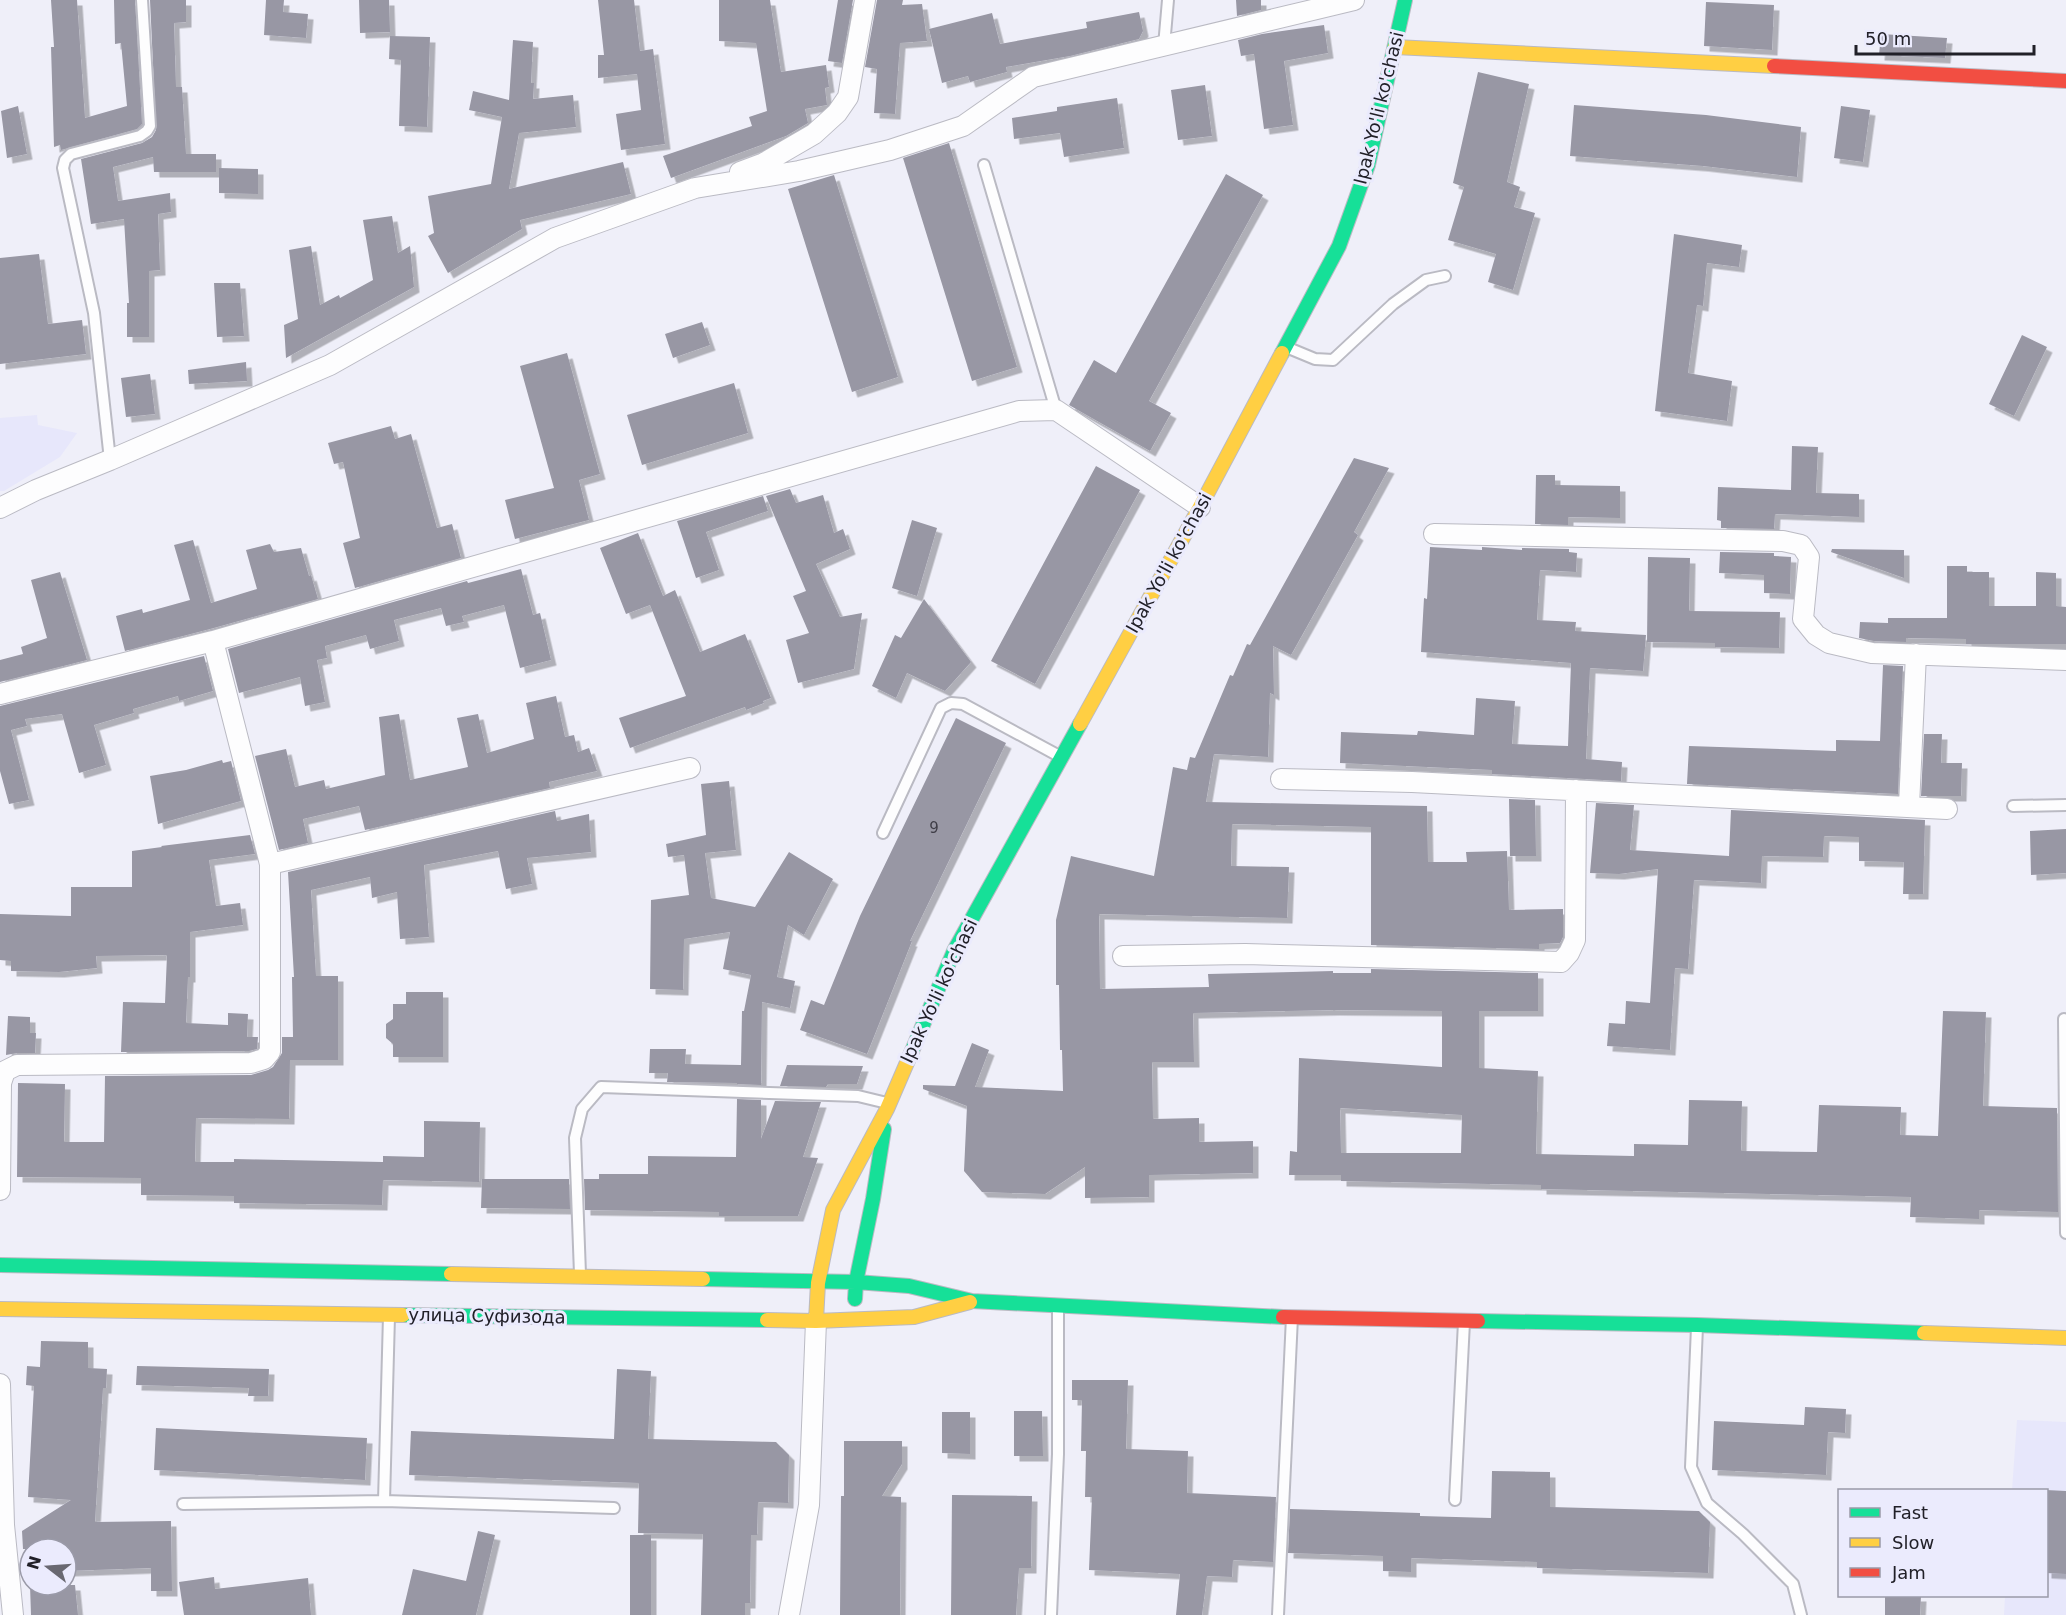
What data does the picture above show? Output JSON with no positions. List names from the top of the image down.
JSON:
{
  "streets": {
    "main road": ["Ipak Yo'li ko'chasi", "улица Суфизода"]
  },
  "crossings": [
    ["Ipak Yo'li ko'chasi", "улица Суфизода"]
  ],
  "house_numbers": ["9"],
  "legend": ["Fast", "Slow", "Jam"],
  "scale_bar": "50 m",
  "north": "left"
}
